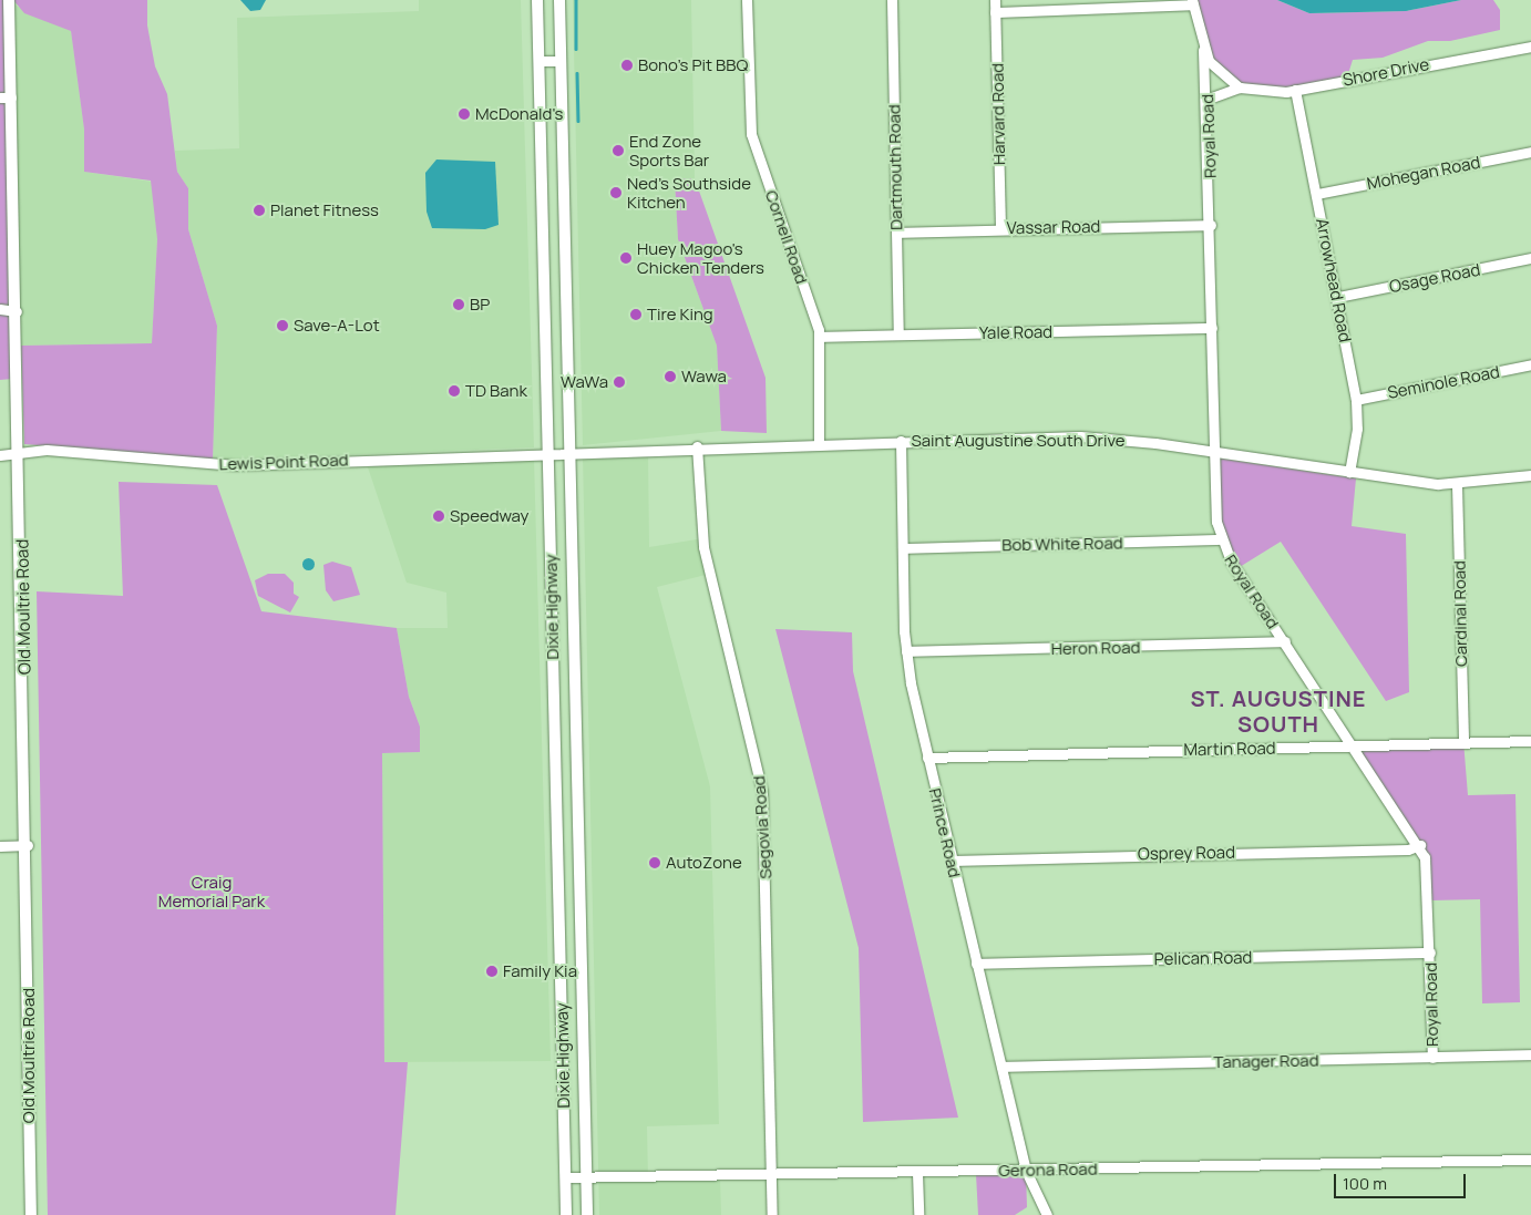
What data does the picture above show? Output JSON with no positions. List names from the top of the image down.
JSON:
{
  "streets": {
    "main road": ["Old Moultrie Road", "Dixie Highway"],
    "street": [
      "Shore Drive",
      "Harvard Road",
      "Royal Road",
      "Dartmouth Road",
      "Mohegan Road",
      "Vassar Road",
      "Cornell Road",
      "Osage Road",
      "Arrowhead Road",
      "Yale Road",
      "Seminole Road",
      "Saint Augustine South Drive",
      "Lewis Point Road",
      "Bob White Road",
      "Cardinal Road",
      "Heron Road",
      "Martin Road",
      "Segovia Road",
      "Prince Road",
      "Osprey Road",
      "Pelican Road",
      "Tanager Road",
      "Gerona Road"
    ]
  },
  "crossings": [
    ["Shore Drive", "Royal Road"],
    ["Shore Drive", "Arrowhead Road"],
    ["Harvard Road", "Vassar Road"],
    ["Royal Road", "Vassar Road"],
    ["Royal Road", "Yale Road"],
    ["Royal Road", "Saint Augustine South Drive"],
    ["Royal Road", "Bob White Road"],
    ["Royal Road", "Heron Road"],
    ["Royal Road", "Martin Road"],
    ["Royal Road", "Osprey Road"],
    ["Royal Road", "Pelican Road"],
    ["Royal Road", "Tanager Road"],
    ["Dartmouth Road", "Vassar Road"],
    ["Dartmouth Road", "Yale Road"],
    ["Mohegan Road", "Arrowhead Road"],
    ["Cornell Road", "Yale Road"],
    ["Cornell Road", "Saint Augustine South Drive"],
    ["Osage Road", "Arrowhead Road"],
    ["Arrowhead Road", "Seminole Road"],
    ["Arrowhead Road", "Saint Augustine South Drive"],
    ["Saint Augustine South Drive", "Lewis Point Road"],
    ["Saint Augustine South Drive", "Dixie Highway"],
    ["Saint Augustine South Drive", "Cardinal Road"],
    ["Saint Augustine South Drive", "Segovia Road"],
    ["Saint Augustine South Drive", "Prince Road"],
    ["Lewis Point Road", "Old Moultrie Road"],
    ["Lewis Point Road", "Dixie Highway"],
    ["Bob White Road", "Prince Road"],
    ["Dixie Highway", "Gerona Road"],
    ["Cardinal Road", "Martin Road"],
    ["Heron Road", "Prince Road"],
    ["Martin Road", "Prince Road"],
    ["Segovia Road", "Gerona Road"],
    ["Prince Road", "Osprey Road"],
    ["Prince Road", "Pelican Road"],
    ["Prince Road", "Tanager Road"],
    ["Prince Road", "Gerona Road"]
  ],
  "districts": ["ST. AUGUSTINE SOUTH"],
  "parks": ["Craig Memorial Park"],
  "places": [
    "Bono's Pit BBQ",
    "McDonald's",
    "End Zone Sports Bar",
    "Ned's Southside Kitchen",
    "Planet Fitness",
    "Huey Magoo's Chicken Tenders",
    "BP",
    "Tire King",
    "Save-A-Lot",
    "Wawa",
    "WaWa",
    "TD Bank",
    "Speedway",
    "AutoZone",
    "Family Kia"
  ],
  "scale_bar": "100 m"
}
